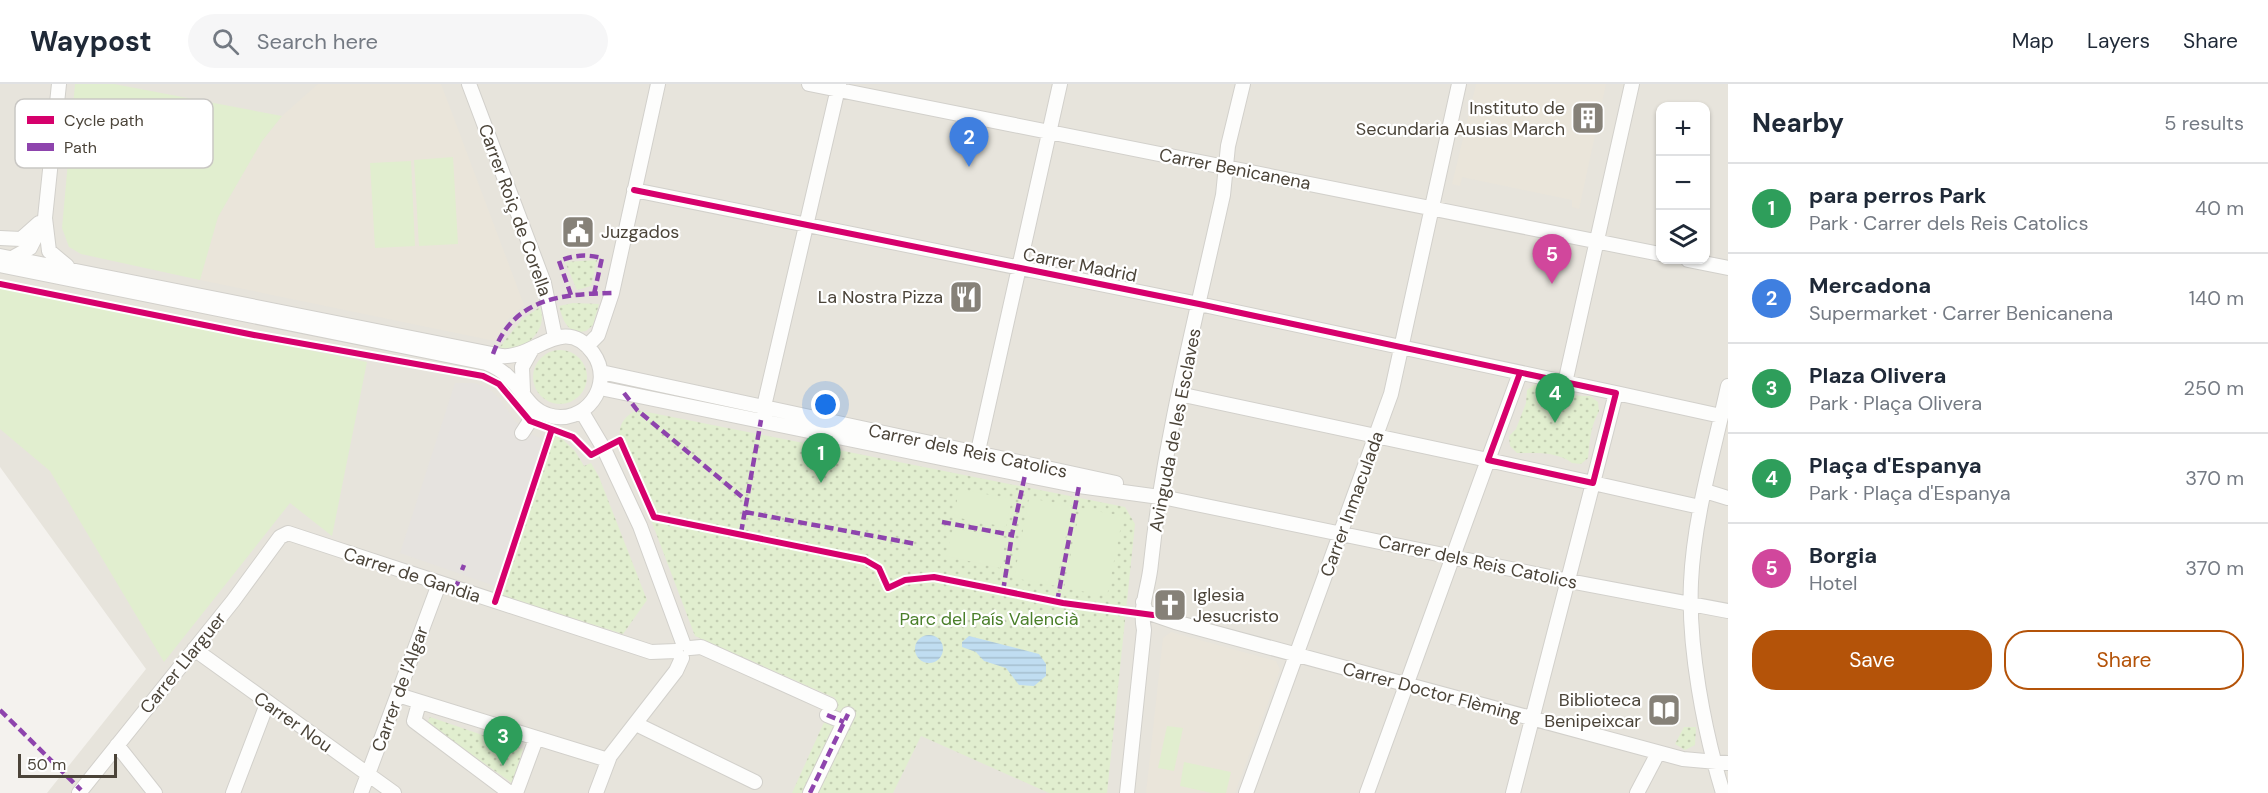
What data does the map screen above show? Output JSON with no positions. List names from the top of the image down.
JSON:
{
  "streets": {
    "street": [
      "Carrer Benicanena",
      "Carrer Roiç de Corella",
      "Carrer Madrid",
      "Avinguda de les Esclaves",
      "Carrer dels Reis Catolics",
      "Carrer Inmaculada",
      "Carrer de Gandia",
      "Carrer Llarguer",
      "Carrer de l'Algar",
      "Carrer Doctor Flèming",
      "Carrer Nou"
    ]
  },
  "crossings": [
    ["Carrer Benicanena", "Avinguda de les Esclaves"],
    ["Carrer Benicanena", "Carrer Inmaculada"],
    ["Carrer Roiç de Corella", "Carrer dels Reis Catolics"],
    ["Carrer Madrid", "Avinguda de les Esclaves"],
    ["Carrer Madrid", "Carrer Inmaculada"],
    ["Avinguda de les Esclaves", "Carrer dels Reis Catolics"],
    ["Avinguda de les Esclaves", "Carrer Doctor Flèming"],
    ["Carrer dels Reis Catolics", "Carrer Inmaculada"],
    ["Carrer Inmaculada", "Carrer Doctor Flèming"],
    ["Carrer de Gandia", "Carrer Llarguer"],
    ["Carrer de Gandia", "Carrer de l'Algar"],
    ["Carrer Llarguer", "Carrer Nou"],
    ["Carrer de l'Algar", "Carrer Nou"]
  ],
  "parks": ["Parc del País Valencià"],
  "places": {
    "building": ["Instituto de Secundaria Ausias March"],
    "public building": ["Juzgados"],
    "restaurant": ["La Nostra Pizza"],
    "church": ["Iglesia Jesucristo"],
    "library": ["Biblioteca Benipeixcar"]
  },
  "legend": ["Cycle path", "Path"],
  "scale_bar": "50 m",
  "page": {
    "header": "Waypost",
    "search": "Search here",
    "nav": ["Map", "Layers", "Share"],
    "heading": ["Nearby", "5 results"],
    "map_buttons": ["+", "−"],
    "pins": [
      "2",
      "5",
      "4",
      "1",
      "3"
    ],
    "list": [
      {
        "mark": "1",
        "name": "para perros Park",
        "note": "Park · Carrer dels Reis Catolics",
        "value": "40 m"
      },
      {
        "mark": "2",
        "name": "Mercadona",
        "note": "Supermarket · Carrer Benicanena",
        "value": "140 m"
      },
      {
        "mark": "3",
        "name": "Plaza Olivera",
        "note": "Park · Plaça Olivera",
        "value": "250 m"
      },
      {
        "mark": "4",
        "name": "Plaça d'Espanya",
        "note": "Park · Plaça d'Espanya",
        "value": "370 m"
      },
      {
        "mark": "5",
        "name": "Borgia",
        "note": "Hotel",
        "value": "370 m"
      }
    ],
    "buttons": ["Save", "Share"],
    "scale": "50 m"
  }
}
